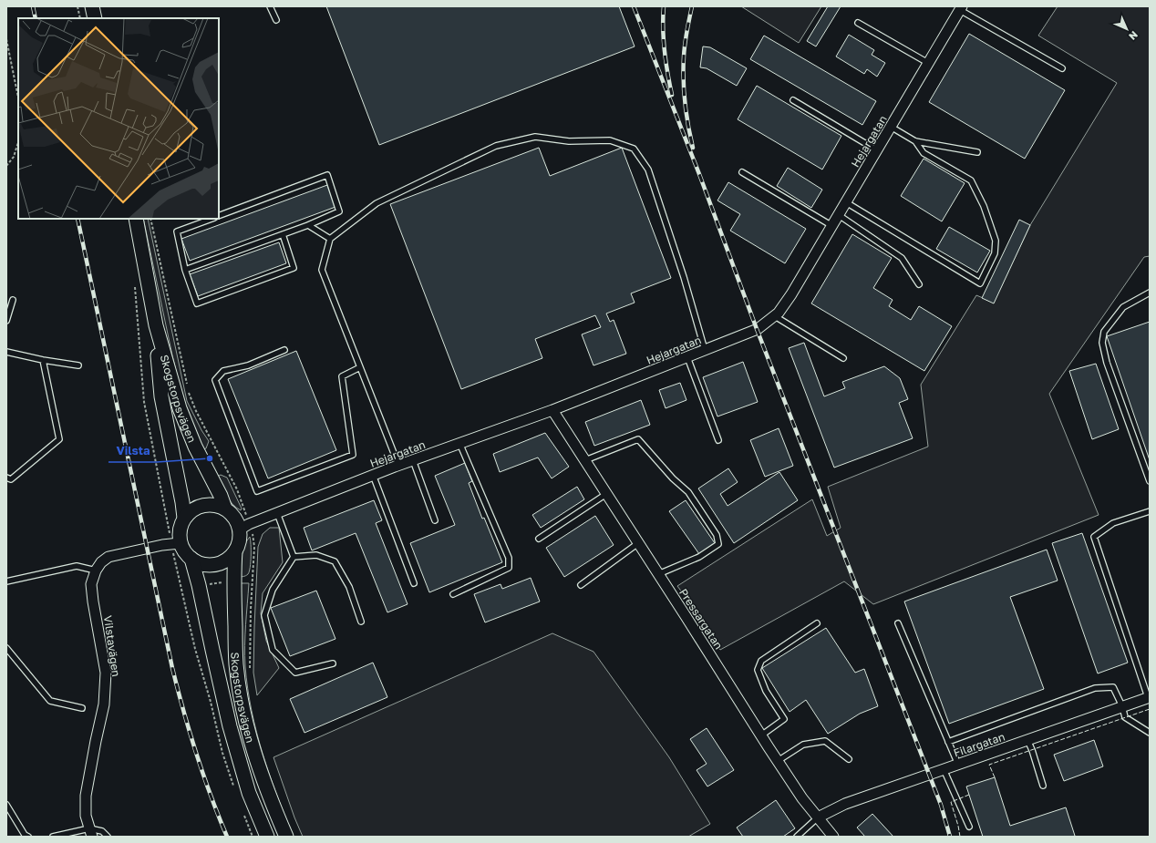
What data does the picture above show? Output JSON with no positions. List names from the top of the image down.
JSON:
{
  "streets": {
    "main road": ["Skogstorpsvägen"],
    "street": [
      "Hejargatan",
      "Pressargatan",
      "Vilstavägen",
      "Filargatan"
    ]
  },
  "crossings": [
    ["Hejargatan", "Skogstorpsvägen"],
    ["Hejargatan", "Pressargatan"],
    ["Pressargatan", "Filargatan"]
  ],
  "places": ["Vilsta"],
  "north": "bottom right"
}
